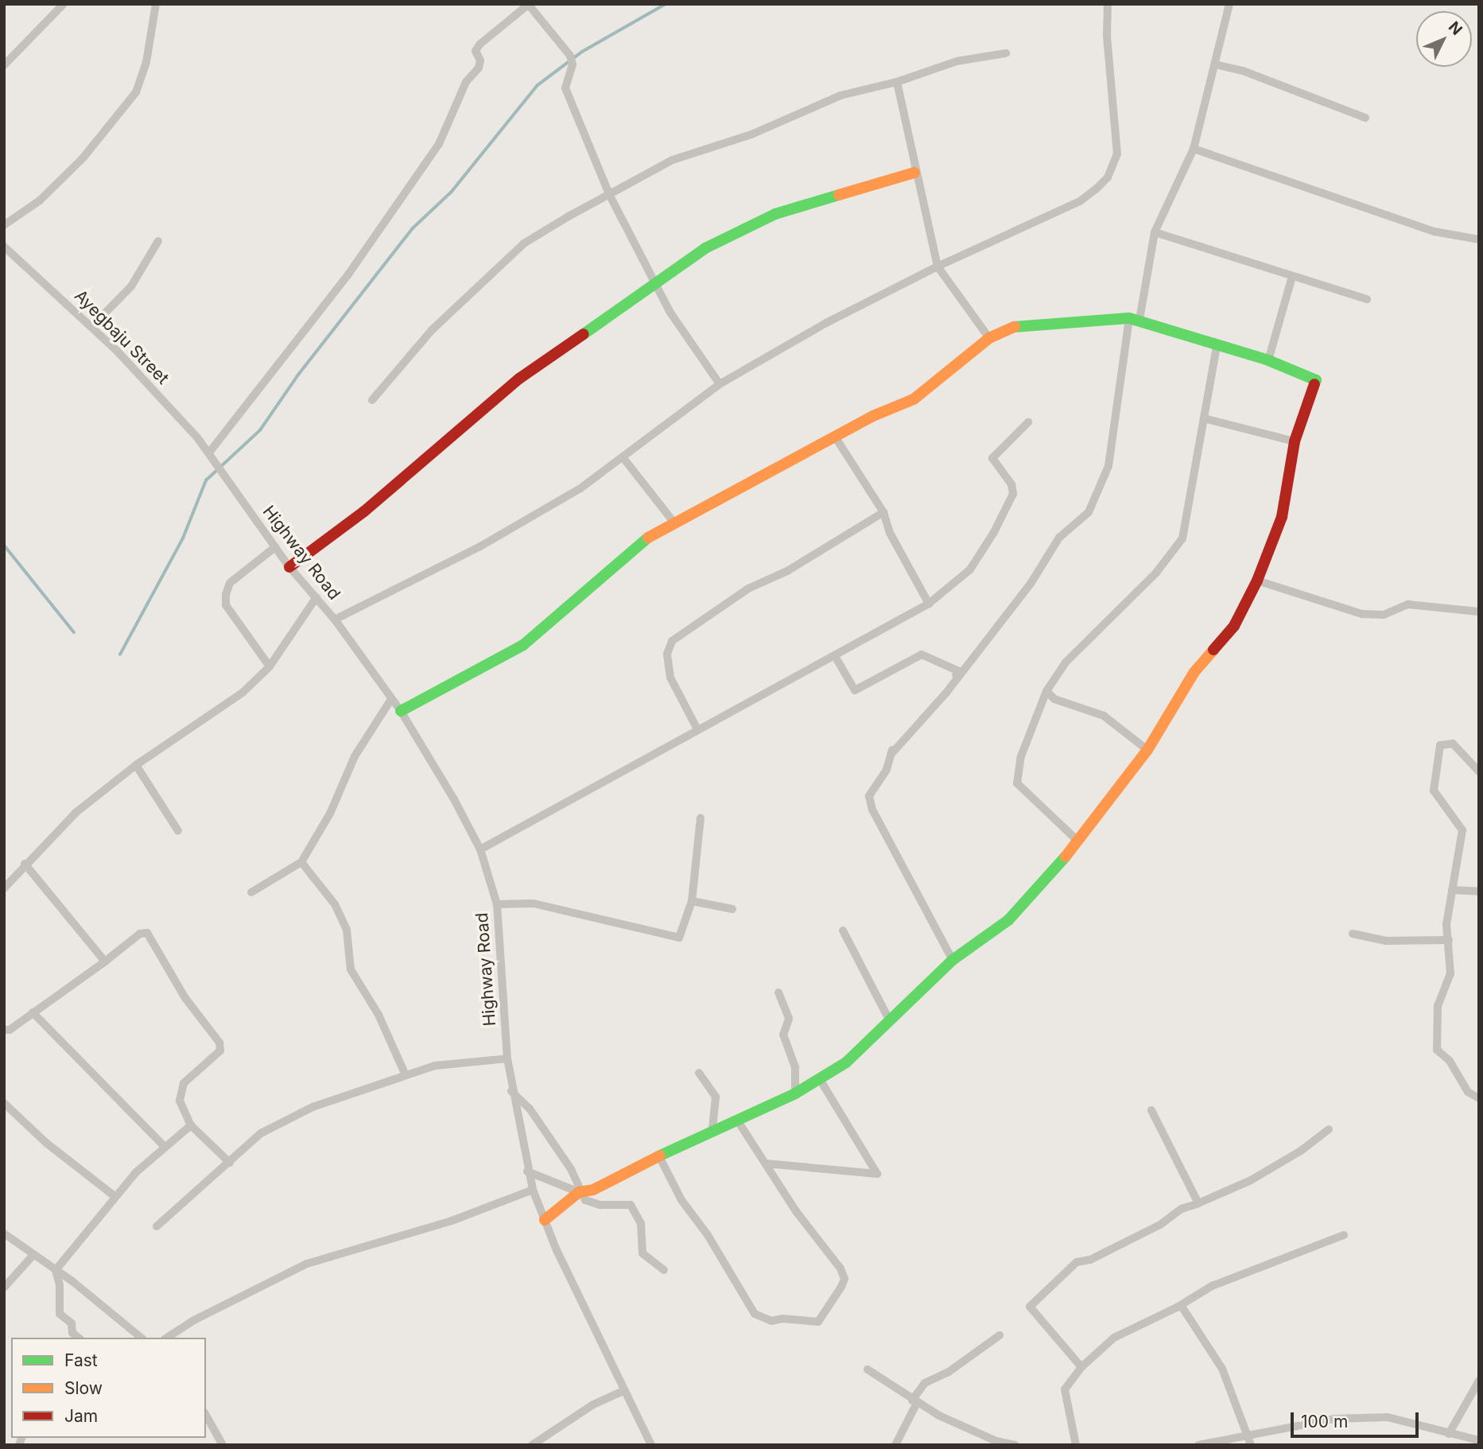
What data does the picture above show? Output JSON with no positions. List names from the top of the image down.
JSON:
{
  "streets": {
    "street": ["Ayegbaju Street", "Highway Road"]
  },
  "crossings": [
    ["Ayegbaju Street", "Highway Road"]
  ],
  "legend": ["Fast", "Slow", "Jam"],
  "scale_bar": "100 m",
  "north": "top right"
}
